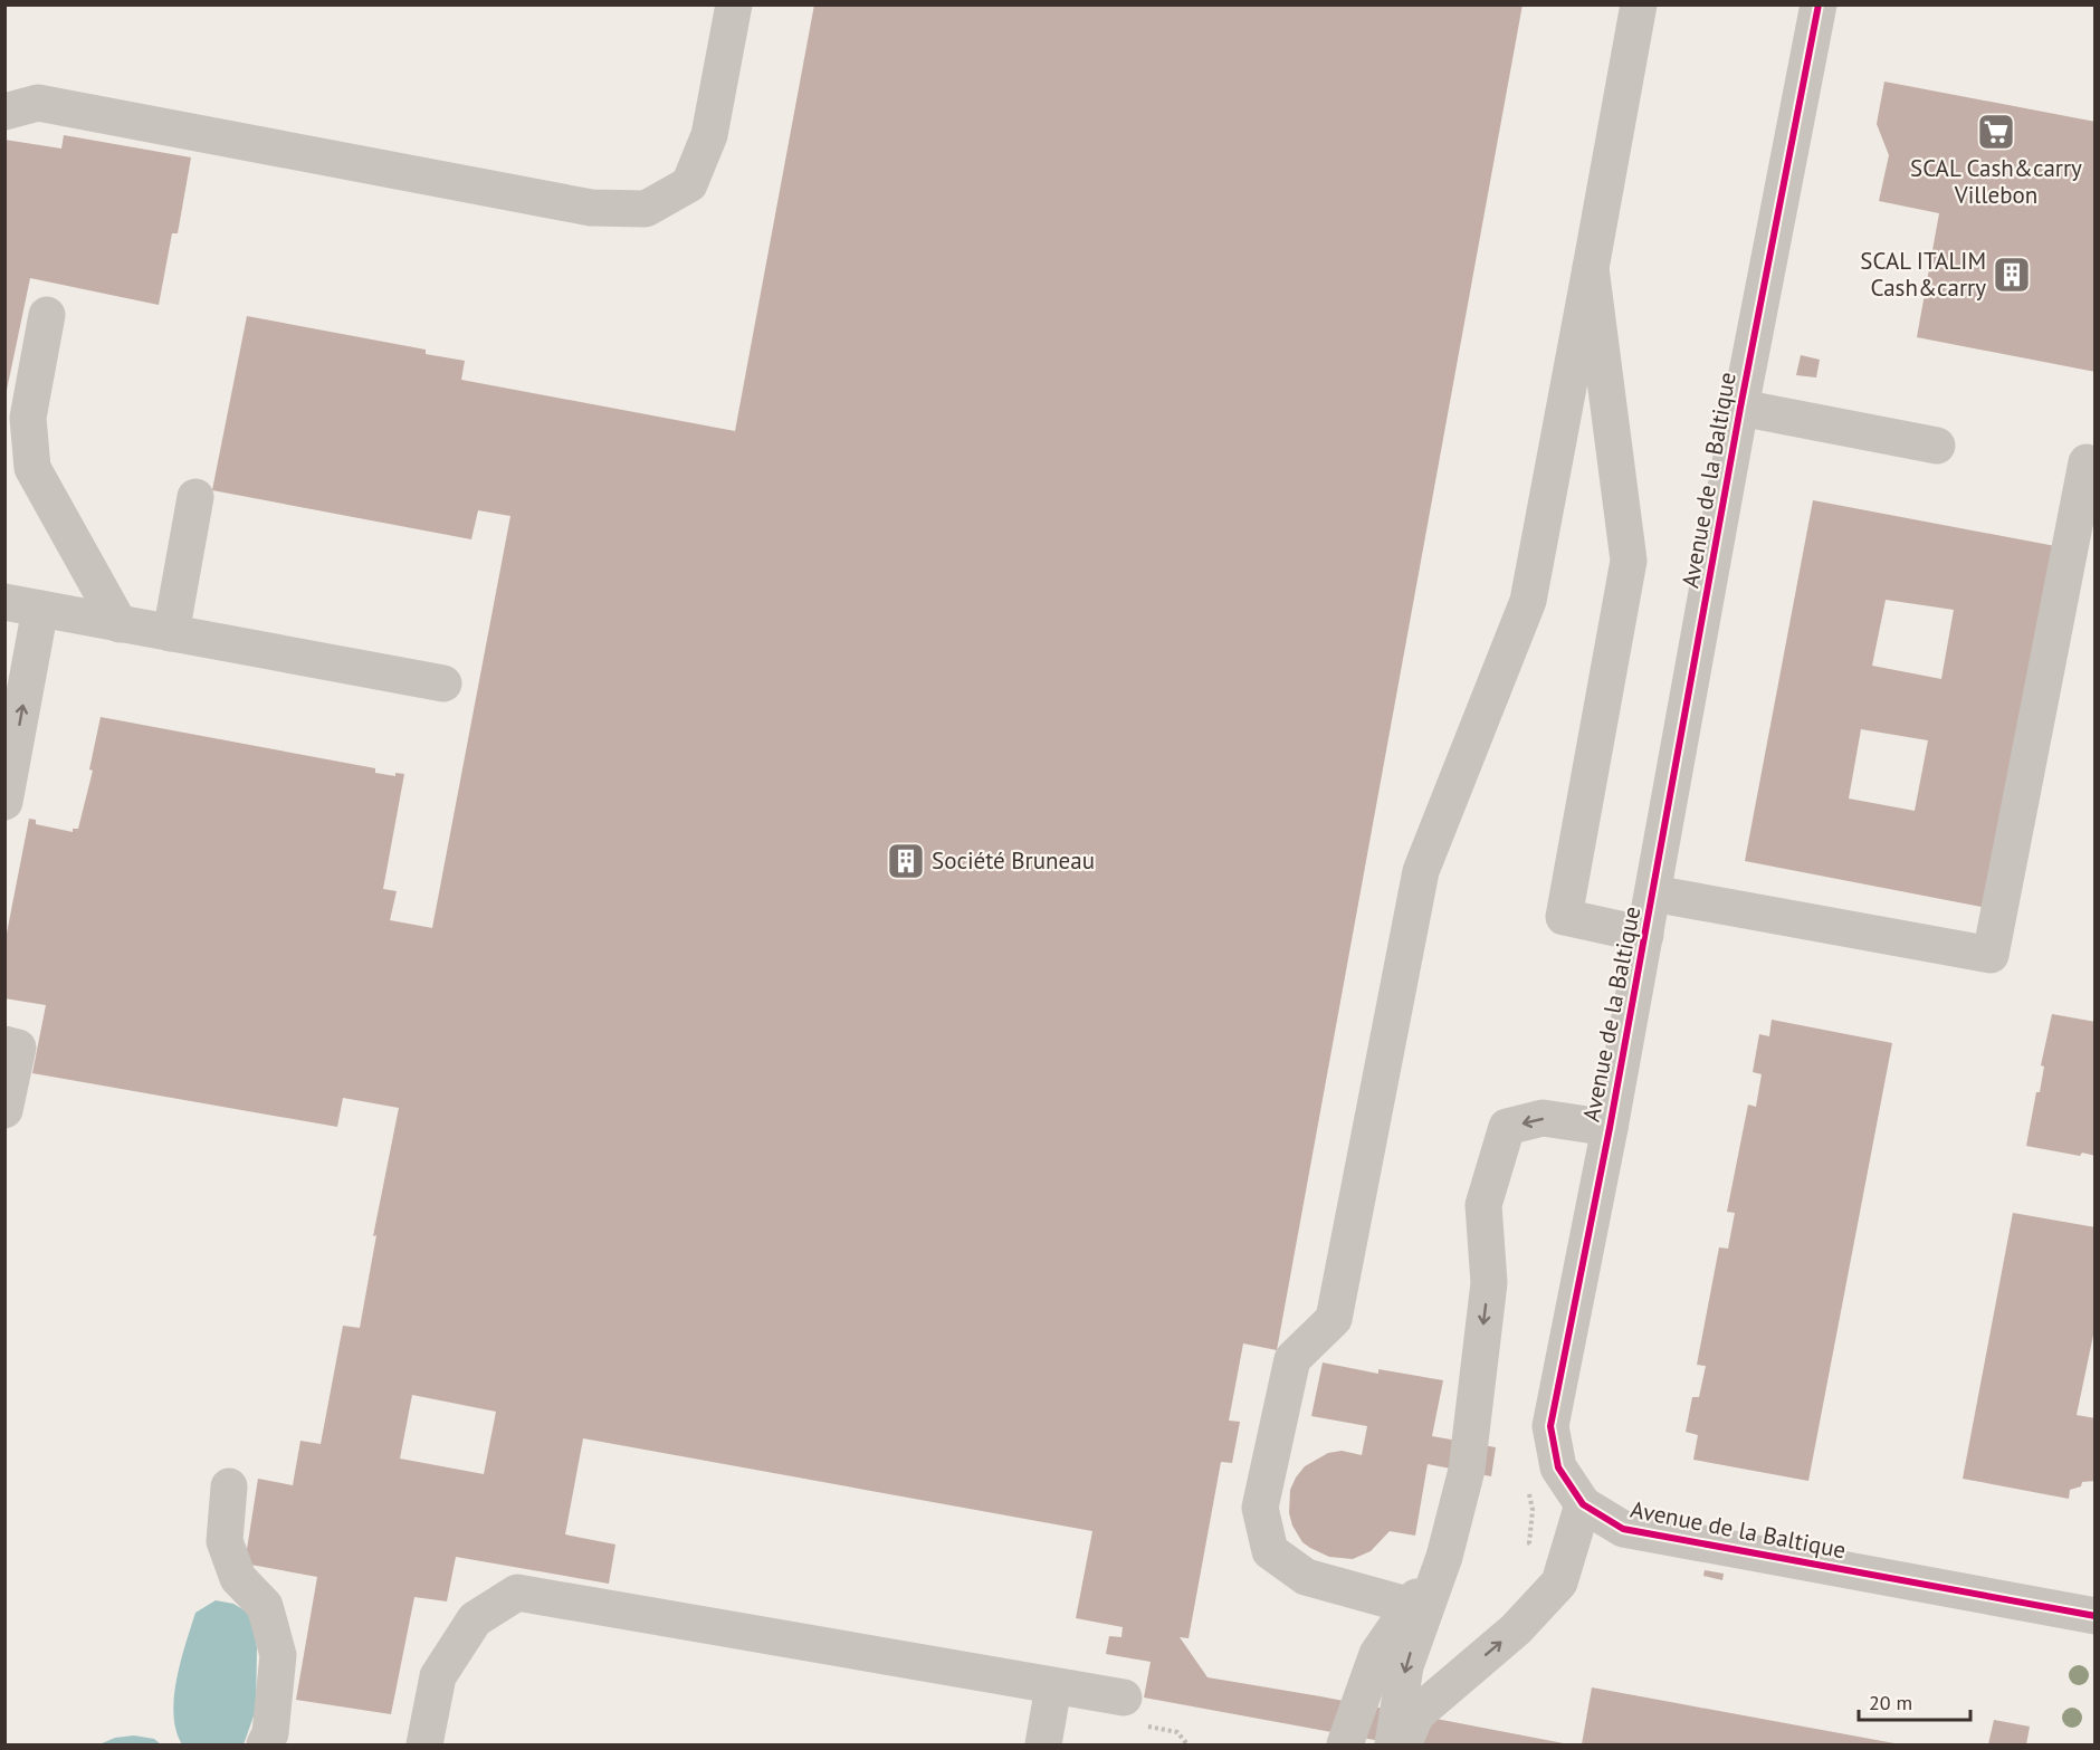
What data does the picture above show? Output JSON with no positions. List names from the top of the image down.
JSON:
{
  "streets": {
    "street": ["Avenue de la Baltique"]
  },
  "places": {
    "supermarket": ["SCAL Cash&carry Villebon"],
    "building": ["SCAL ITALIM Cash&carry", "Société Bruneau"]
  },
  "scale_bar": "20 m"
}
